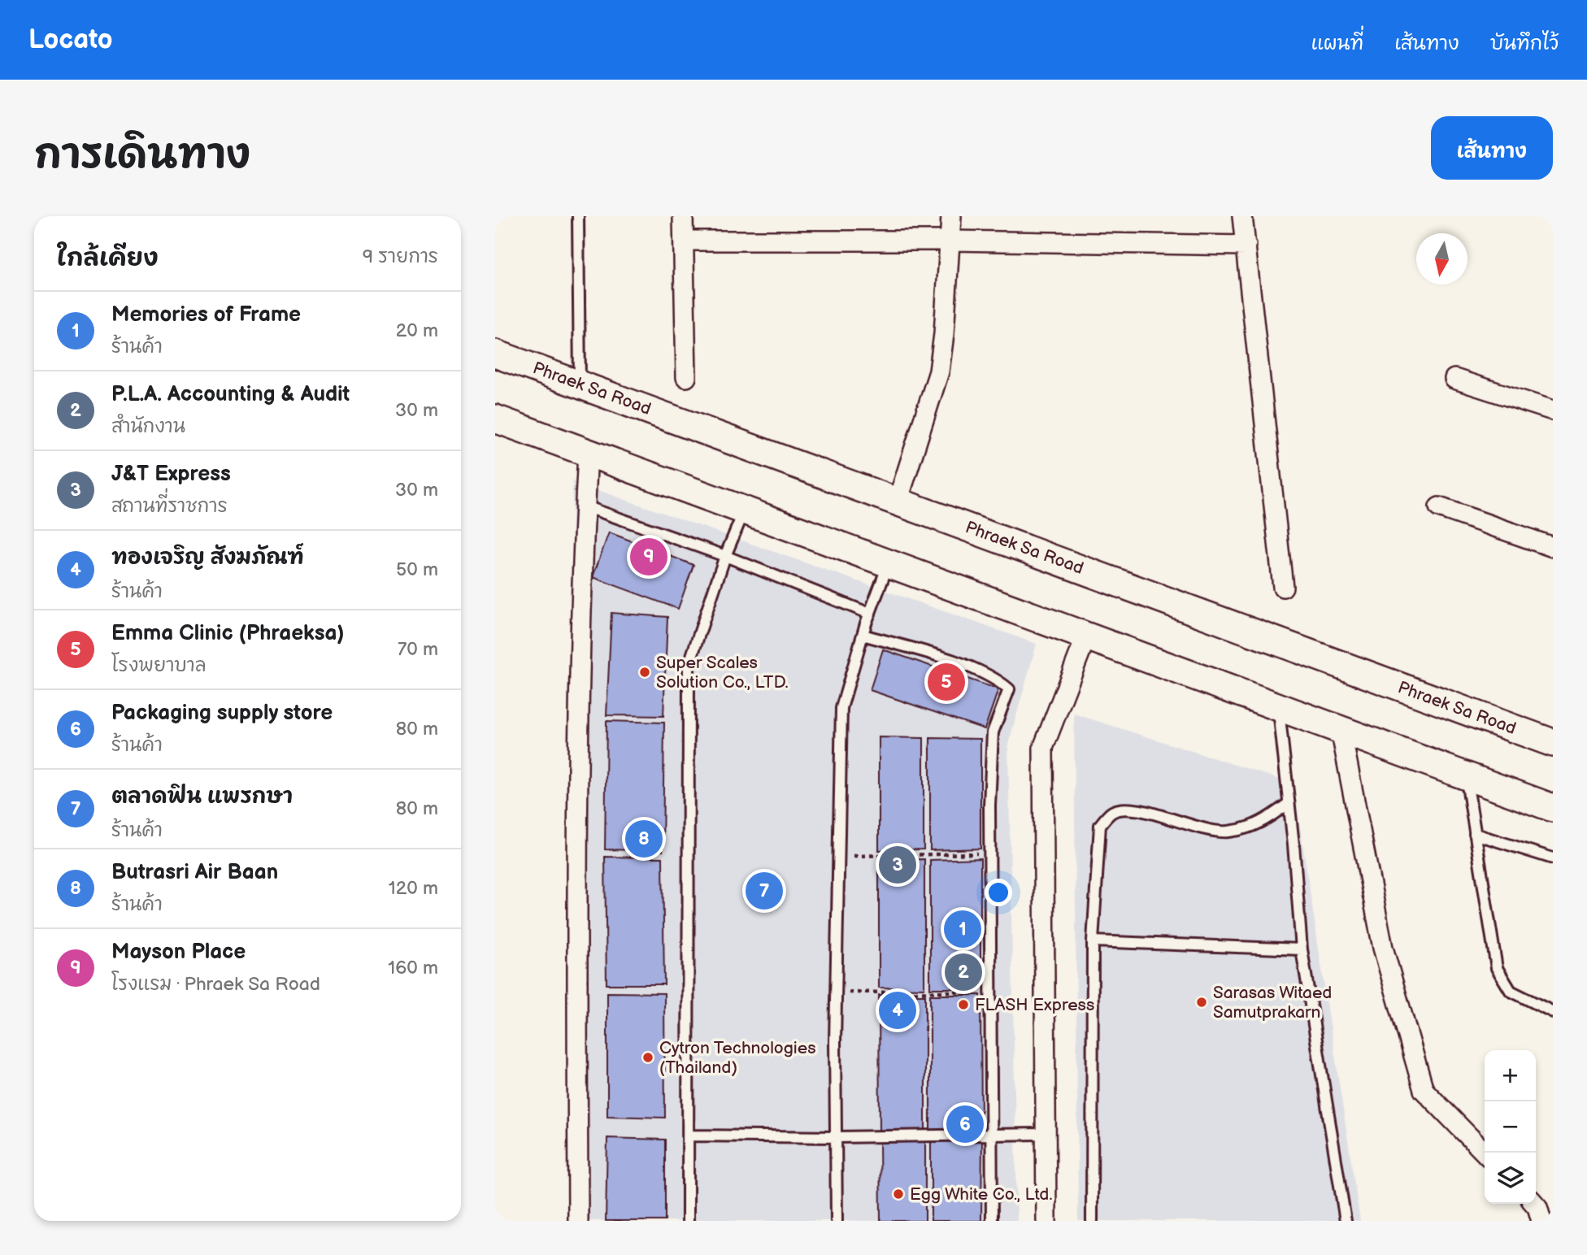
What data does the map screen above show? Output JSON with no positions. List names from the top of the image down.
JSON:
{
  "streets": {
    "main road": ["Phraek Sa Road"]
  },
  "places": [
    "Super Scales Solution Co., LTD.",
    "Sarasas Witaed Samutprakarn",
    "FLASH Express",
    "Cytron Technologies (Thailand)",
    "Egg White Co., Ltd."
  ],
  "north": "bottom",
  "page": {
    "header": "Locato",
    "nav": ["แผนที่", "เส้นทาง", "บันทึกไว้"],
    "title": "การเดินทาง",
    "buttons": "เส้นทาง",
    "heading": ["ใกล้เคียง", "9 รายการ"],
    "list": [
      {
        "mark": "1",
        "name": "Memories of Frame",
        "note": "ร้านค้า",
        "value": "20 m"
      },
      {
        "mark": "2",
        "name": "P.L.A. Accounting & Audit",
        "note": "สำนักงาน",
        "value": "30 m"
      },
      {
        "mark": "3",
        "name": "J&T Express",
        "note": "สถานที่ราชการ",
        "value": "30 m"
      },
      {
        "mark": "4",
        "name": "ทองเจริญ สังฆภัณฑ์",
        "note": "ร้านค้า",
        "value": "50 m"
      },
      {
        "mark": "5",
        "name": "Emma Clinic (Phraeksa)",
        "note": "โรงพยาบาล",
        "value": "70 m"
      },
      {
        "mark": "6",
        "name": "Packaging supply store",
        "note": "ร้านค้า",
        "value": "80 m"
      },
      {
        "mark": "7",
        "name": "ตลาดฟิน แพรกษา",
        "note": "ร้านค้า",
        "value": "80 m"
      },
      {
        "mark": "8",
        "name": "Butrasri Air Baan",
        "note": "ร้านค้า",
        "value": "120 m"
      },
      {
        "mark": "9",
        "name": "Mayson Place",
        "note": "โรงแรม · Phraek Sa Road",
        "value": "160 m"
      }
    ],
    "pins": [
      "9",
      "5",
      "8",
      "3",
      "7",
      "1",
      "2",
      "4",
      "6"
    ],
    "map_buttons": ["+", "−"]
  }
}
